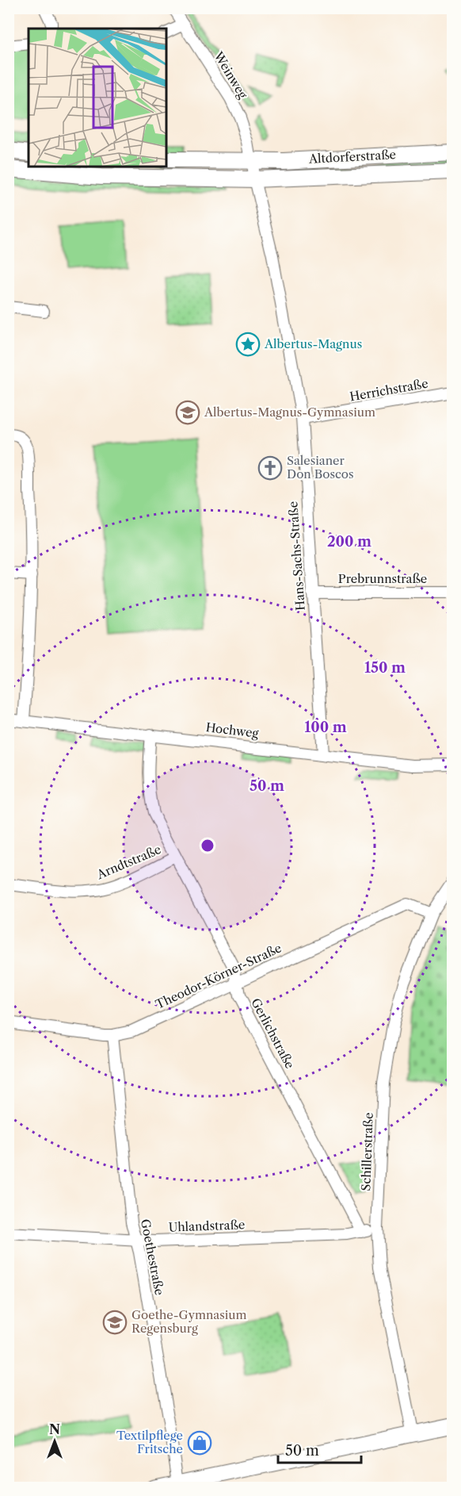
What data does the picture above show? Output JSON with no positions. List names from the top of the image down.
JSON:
{
  "streets": {
    "street": [
      "Weinweg",
      "Altdorferstraße",
      "Herrichstraße",
      "Hans-Sachs-Straße",
      "Prebrunnstraße",
      "Hochweg",
      "Arndtstraße",
      "Theodor-Körner-Straße",
      "Gerlichstraße",
      "Schillerstraße",
      "Uhlandstraße",
      "Goethestraße"
    ]
  },
  "crossings": [
    ["Weinweg", "Altdorferstraße"],
    ["Weinweg", "Hans-Sachs-Straße"],
    ["Altdorferstraße", "Hans-Sachs-Straße"],
    ["Herrichstraße", "Hans-Sachs-Straße"],
    ["Hans-Sachs-Straße", "Prebrunnstraße"],
    ["Hans-Sachs-Straße", "Hochweg"],
    ["Hochweg", "Gerlichstraße"],
    ["Arndtstraße", "Gerlichstraße"],
    ["Theodor-Körner-Straße", "Gerlichstraße"],
    ["Theodor-Körner-Straße", "Schillerstraße"],
    ["Theodor-Körner-Straße", "Goethestraße"],
    ["Gerlichstraße", "Uhlandstraße"],
    ["Schillerstraße", "Uhlandstraße"],
    ["Uhlandstraße", "Goethestraße"]
  ],
  "places": {
    "place": ["Albertus-Magnus"],
    "school or university": ["Albertus-Magnus-Gymnasium", "Goethe-Gymnasium Regensburg"],
    "church": ["Salesianer Don Boscos"],
    "shop": ["Textilpflege Fritsche"]
  },
  "scale_bar": "50 m",
  "north": "top",
  "rings": [
    "200 m",
    "150 m",
    "100 m",
    "50 m"
  ]
}
